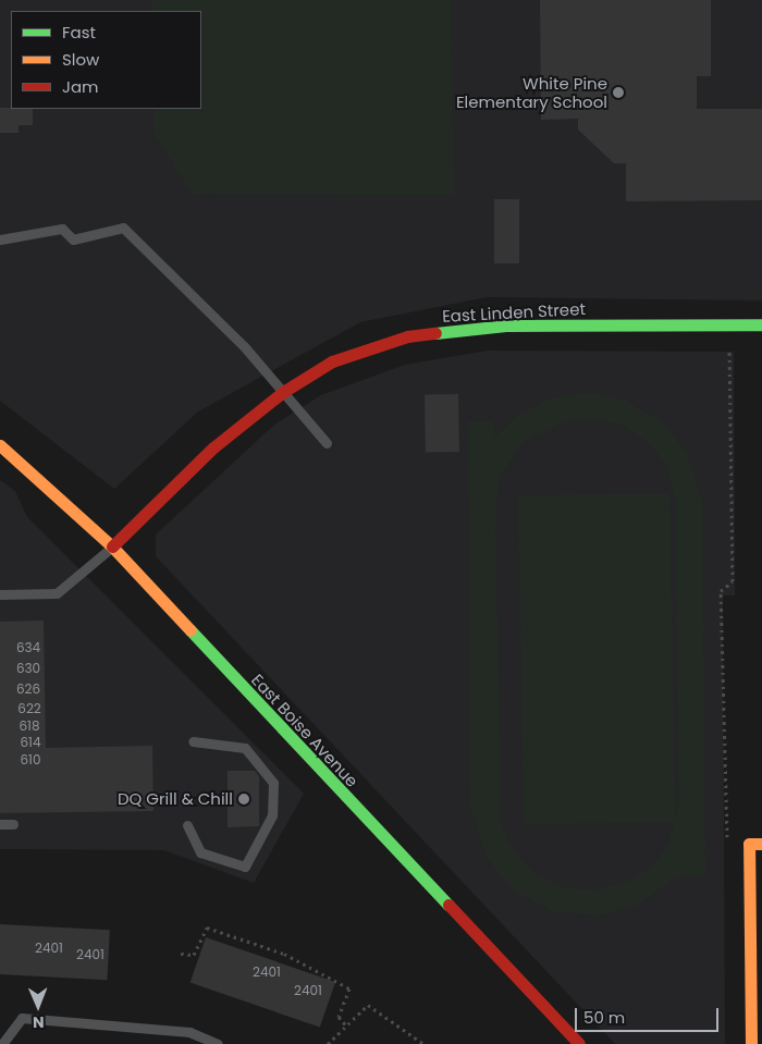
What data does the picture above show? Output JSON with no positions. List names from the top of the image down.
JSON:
{
  "streets": {
    "street": ["East Linden Street", "East Boise Avenue"]
  },
  "crossings": [
    ["East Linden Street", "East Boise Avenue"]
  ],
  "places": ["White Pine Elementary School", "DQ Grill & Chill"],
  "house_numbers": [
    "634",
    "630",
    "626",
    "622",
    "618",
    "614",
    "610",
    "2401",
    "2401",
    "2401",
    "2401"
  ],
  "legend": ["Fast", "Slow", "Jam"],
  "scale_bar": "50 m",
  "north": "bottom"
}
